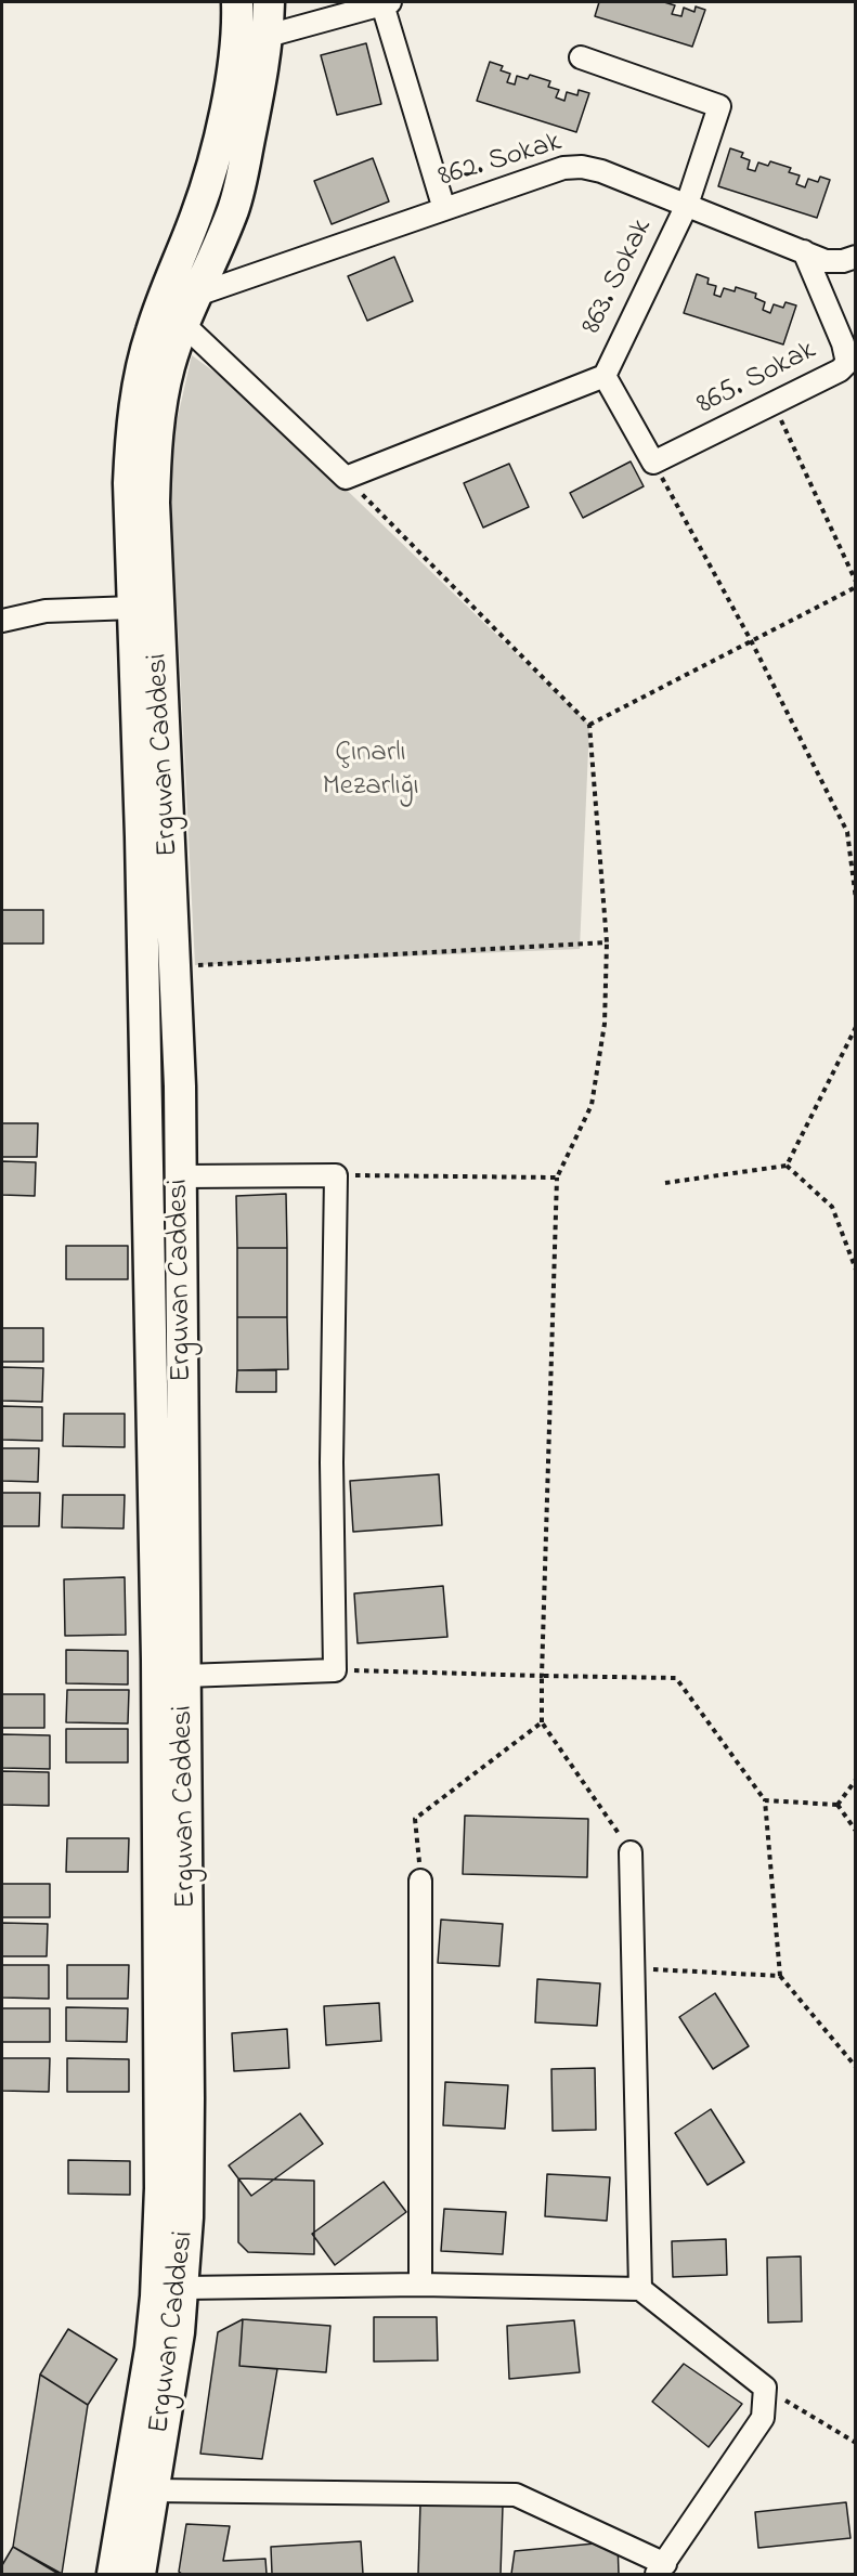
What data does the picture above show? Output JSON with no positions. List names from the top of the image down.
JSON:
{
  "streets": {
    "street": [
      "862. Sokak",
      "863. Sokak",
      "865. Sokak",
      "Erguvan Caddesi"
    ]
  },
  "crossings": [
    ["862. Sokak", "863. Sokak"],
    ["862. Sokak", "865. Sokak"],
    ["862. Sokak", "Erguvan Caddesi"]
  ],
  "parks": ["Çınarlı Mezarlığı"]
}
